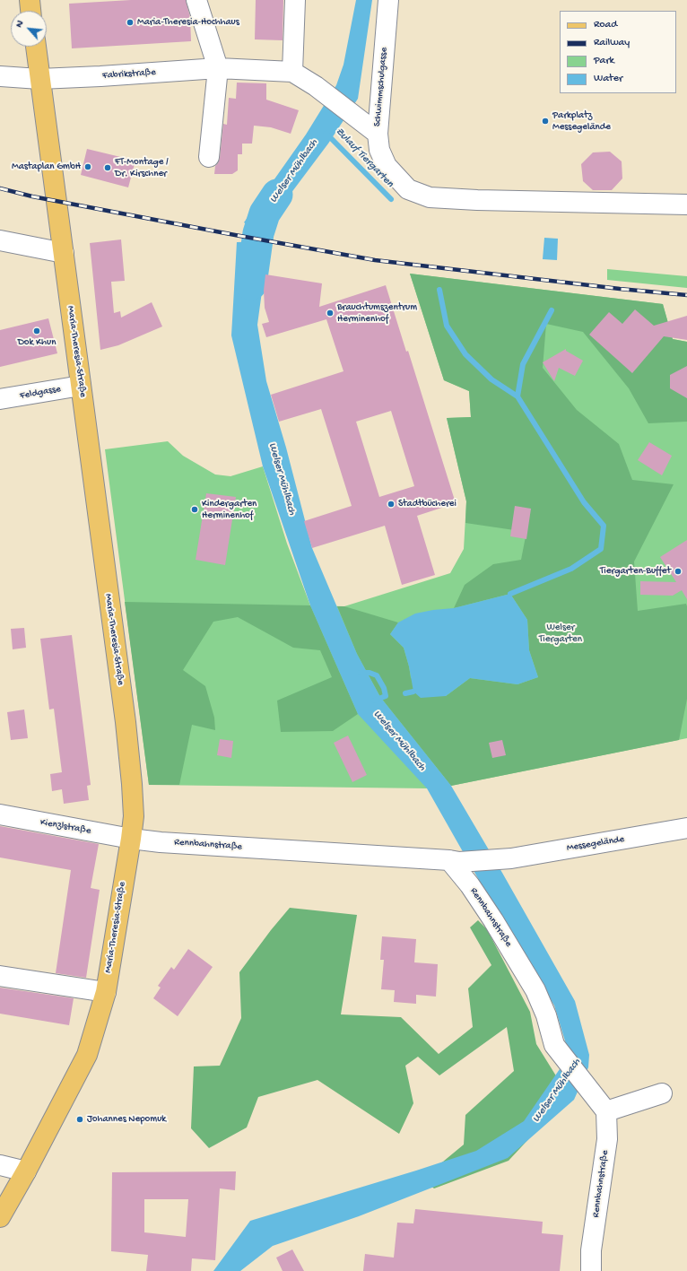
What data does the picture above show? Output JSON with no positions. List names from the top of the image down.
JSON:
{
  "streets": {
    "main road": ["Maria-Theresia-Straße"],
    "street": [
      "Fabrikstraße",
      "Schwimmschulgasse",
      "Feldgasse",
      "Kienzlstraße",
      "Messegelände",
      "Rennbahnstraße"
    ]
  },
  "crossings": [
    ["Fabrikstraße", "Schwimmschulgasse"],
    ["Fabrikstraße", "Maria-Theresia-Straße"],
    ["Maria-Theresia-Straße", "Feldgasse"],
    ["Maria-Theresia-Straße", "Kienzlstraße"],
    ["Maria-Theresia-Straße", "Rennbahnstraße"],
    ["Kienzlstraße", "Rennbahnstraße"],
    ["Messegelände", "Rennbahnstraße"]
  ],
  "water": ["Zulauf Tiergarten", "Welser Mühlbach"],
  "parks": ["Welser Tiergarten"],
  "places": [
    "Maria-Theresia-Hochhaus",
    "Parkplatz Messegelände",
    "Mastaplan GmbH",
    "FT-Montage / Dr. Kirschner",
    "Brauchtumszentrum Herminenhof",
    "Dok Khun",
    "Stadtbücherei",
    "Kindergarten Herminenhof",
    "Tiergarten-Buffet",
    "Johannes Nepomuk"
  ],
  "legend": [
    "Road",
    "Railway",
    "Park",
    "Water"
  ],
  "north": "top left"
}
